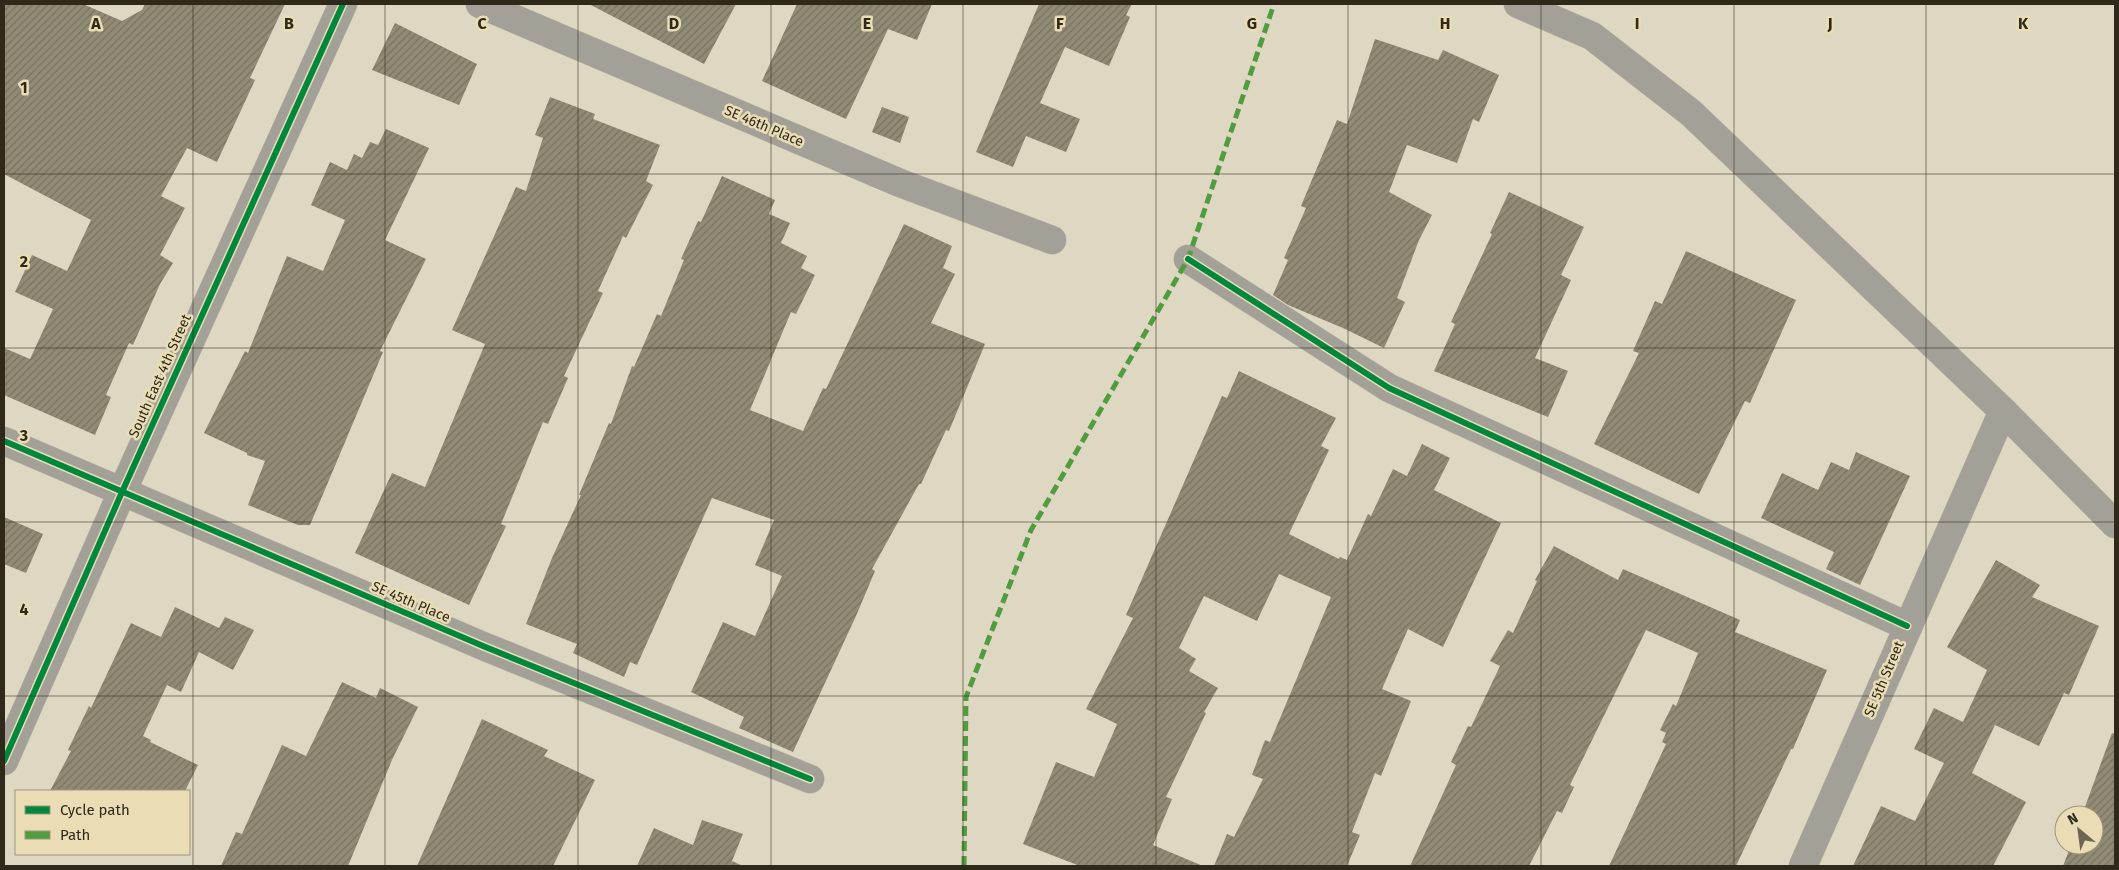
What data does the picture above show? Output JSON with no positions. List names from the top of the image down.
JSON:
{
  "streets": {
    "street": [
      "SE 46th Place",
      "South East 4th Street",
      "SE 45th Place",
      "SE 5th Street"
    ]
  },
  "crossings": [
    ["South East 4th Street", "SE 45th Place"]
  ],
  "legend": ["Cycle path", "Path"],
  "north": "top left",
  "grid": {
    "columns": [
      "A",
      "B",
      "C",
      "D",
      "E",
      "F",
      "G",
      "H",
      "I",
      "J",
      "K"
    ],
    "rows": [
      "1",
      "2",
      "3",
      "4"
    ]
  }
}
